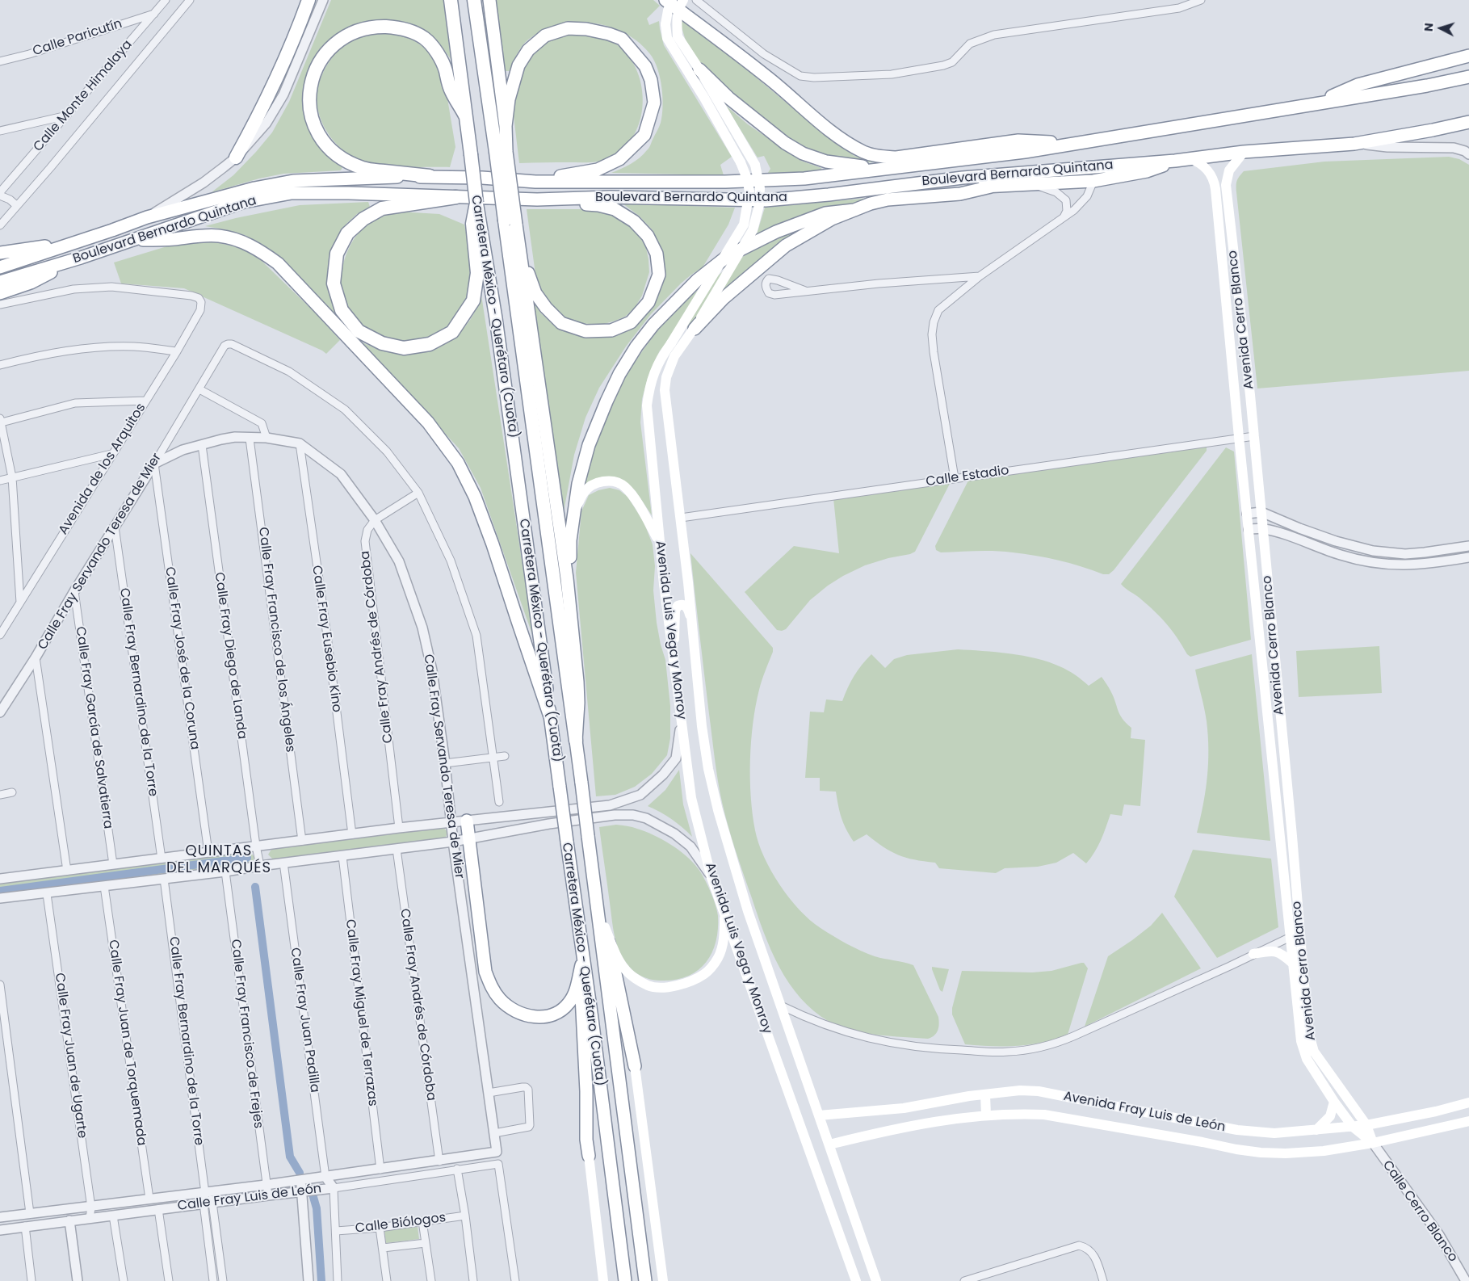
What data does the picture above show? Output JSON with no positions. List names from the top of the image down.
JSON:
{
  "streets": {
    "highway": ["Boulevard Bernardo Quintana", "Carretera México - Querétaro (Cuota)"],
    "main road": ["Avenida Cerro Blanco", "Avenida Luis Vega y Monroy", "Avenida Fray Luis de León"],
    "street": [
      "Calle Paricutín",
      "Calle Monte Himalaya",
      "Avenida de los Arquitos",
      "Calle Estadio",
      "Calle Fray Servando Teresa de Mier",
      "Calle Fray Eusebio Kino",
      "Calle Fray Francisco de los Ángeles",
      "Calle Fray Andrés de Córdoba",
      "Calle Fray Diego de Landa",
      "Calle Fray José de la Coruna",
      "Calle Fray Bernardino de la Torre",
      "Calle Fray García de Salvatierra",
      "Calle Fray Miguel de Terrazas",
      "Calle Fray Juan Padilla",
      "Calle Fray Francisco de Frejes",
      "Calle Fray Juan de Torquemada",
      "Calle Fray Juan de Ugarte",
      "Calle Fray Luis de León",
      "Calle Cerro Blanco",
      "Calle Biólogos"
    ]
  },
  "crossings": [
    ["Calle Paricutín", "Calle Monte Himalaya"],
    ["Boulevard Bernardo Quintana", "Avenida Cerro Blanco"],
    ["Avenida Cerro Blanco", "Calle Estadio"],
    ["Avenida Cerro Blanco", "Avenida Fray Luis de León"],
    ["Avenida Cerro Blanco", "Calle Cerro Blanco"],
    ["Calle Estadio", "Avenida Luis Vega y Monroy"],
    ["Calle Fray Servando Teresa de Mier", "Calle Fray Eusebio Kino"],
    ["Calle Fray Servando Teresa de Mier", "Calle Fray Francisco de los Ángeles"],
    ["Calle Fray Servando Teresa de Mier", "Calle Fray Andrés de Córdoba"],
    ["Calle Fray Servando Teresa de Mier", "Calle Fray Diego de Landa"],
    ["Calle Fray Servando Teresa de Mier", "Calle Fray José de la Coruna"],
    ["Calle Fray Servando Teresa de Mier", "Calle Fray Bernardino de la Torre"],
    ["Calle Fray Servando Teresa de Mier", "Calle Fray García de Salvatierra"],
    ["Calle Fray Servando Teresa de Mier", "Calle Fray Luis de León"],
    ["Avenida Luis Vega y Monroy", "Avenida Fray Luis de León"],
    ["Calle Fray Andrés de Córdoba", "Calle Fray Luis de León"],
    ["Calle Fray Bernardino de la Torre", "Calle Fray Luis de León"],
    ["Calle Fray Miguel de Terrazas", "Calle Fray Luis de León"],
    ["Calle Fray Juan Padilla", "Calle Fray Luis de León"],
    ["Calle Fray Francisco de Frejes", "Calle Fray Luis de León"],
    ["Calle Fray Juan de Torquemada", "Calle Fray Luis de León"],
    ["Calle Fray Juan de Ugarte", "Calle Fray Luis de León"],
    ["Avenida Fray Luis de León", "Calle Cerro Blanco"]
  ],
  "districts": ["QUINTAS DEL MARQUÉS"],
  "north": "left"
}
